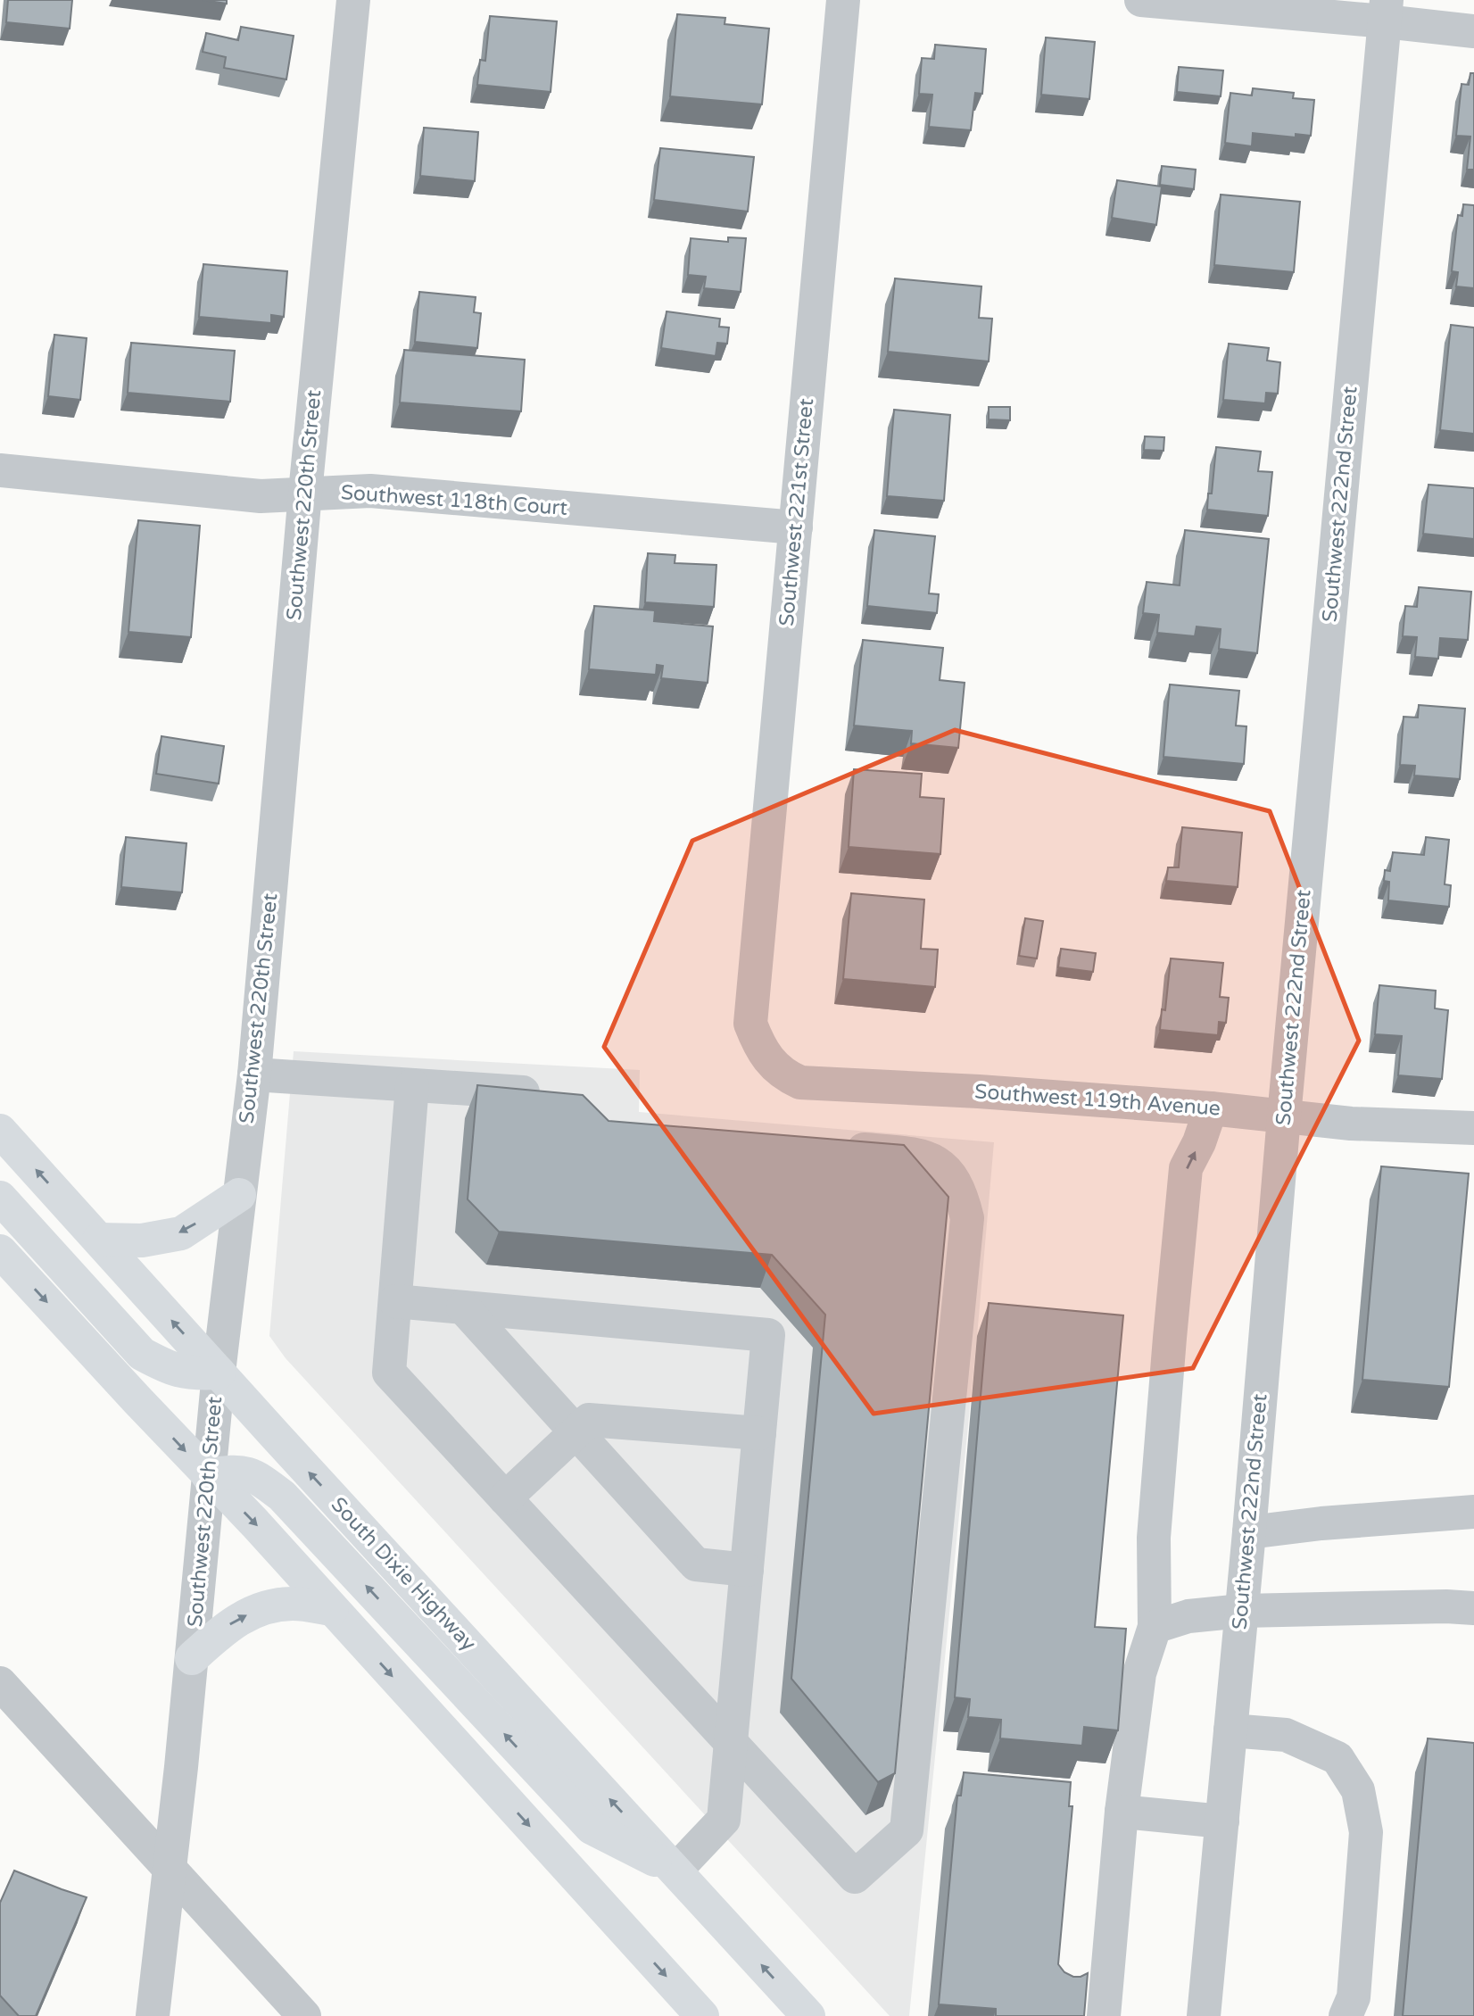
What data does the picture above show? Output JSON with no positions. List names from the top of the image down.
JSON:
{
  "streets": {
    "highway": ["South Dixie Highway"],
    "street": [
      "Southwest 118th Court",
      "Southwest 222nd Street",
      "Southwest 220th Street",
      "Southwest 221st Street",
      "Southwest 119th Avenue"
    ]
  },
  "crossings": [
    ["Southwest 118th Court", "Southwest 220th Street"],
    ["Southwest 118th Court", "Southwest 221st Street"],
    ["Southwest 222nd Street", "Southwest 119th Avenue"],
    ["Southwest 220th Street", "South Dixie Highway"],
    ["Southwest 221st Street", "Southwest 119th Avenue"]
  ]
}
